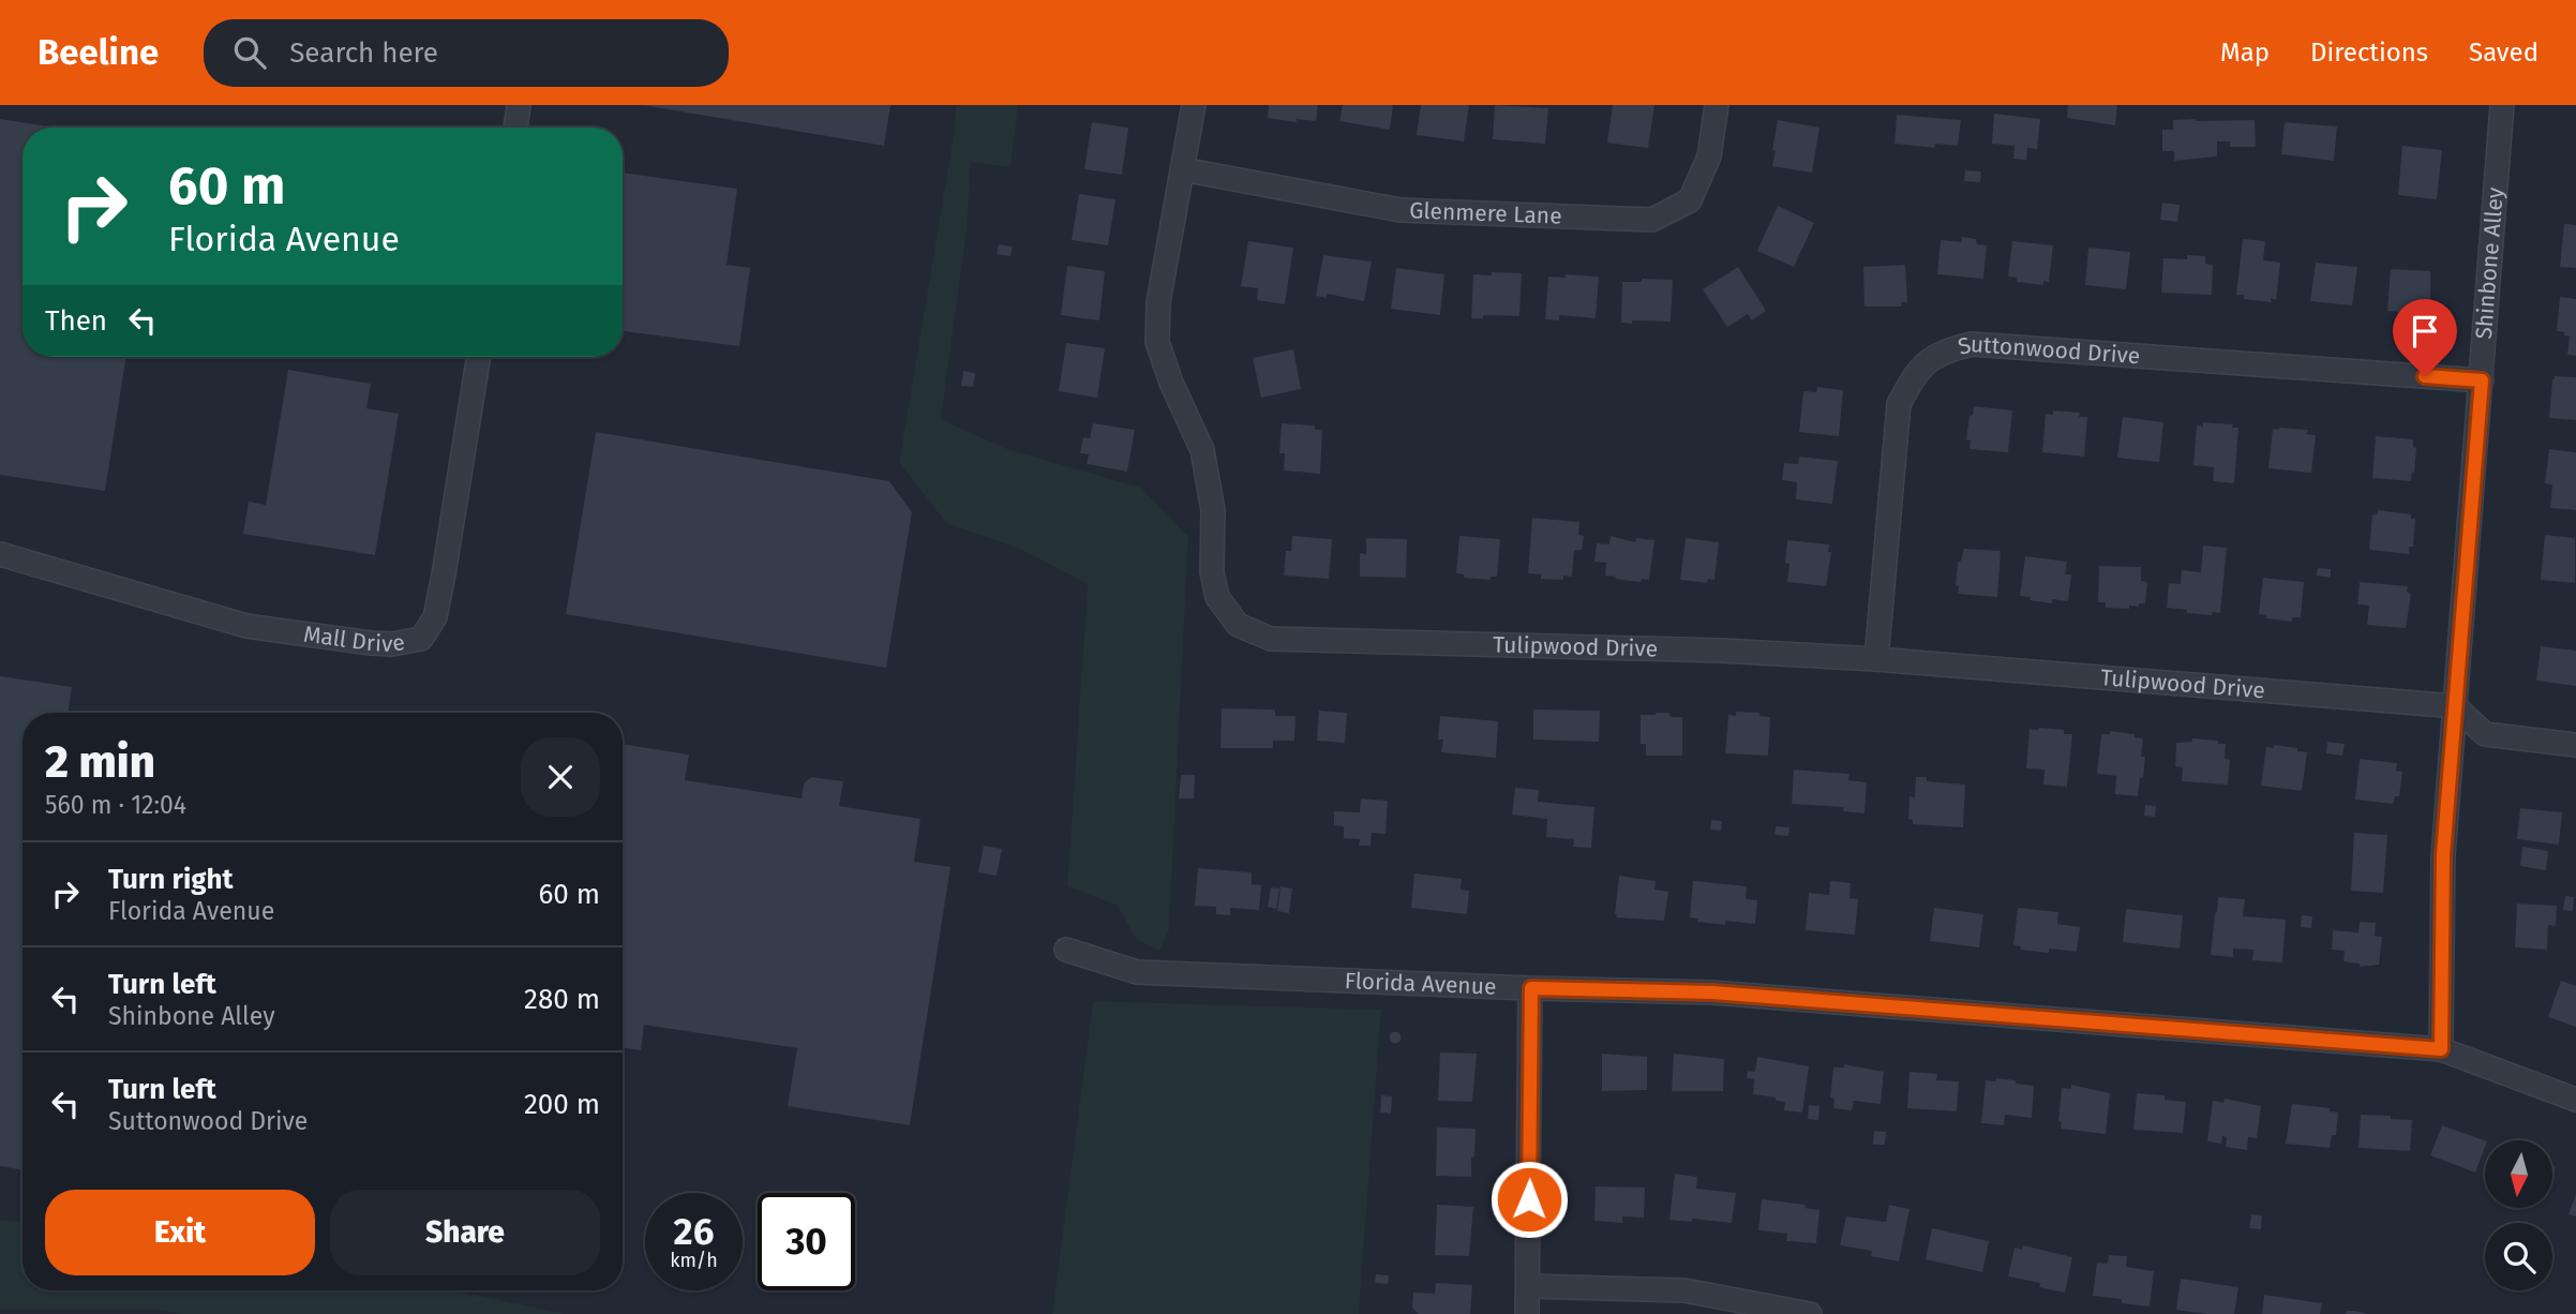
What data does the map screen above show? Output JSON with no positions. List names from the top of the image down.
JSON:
{
  "streets": {
    "street": [
      "Glenmere Lane",
      "Shinbone Alley",
      "Suttonwood Drive",
      "Mall Drive",
      "Tulipwood Drive",
      "Florida Avenue"
    ]
  },
  "crossings": [
    ["Glenmere Lane", "Tulipwood Drive"],
    ["Shinbone Alley", "Suttonwood Drive"],
    ["Shinbone Alley", "Tulipwood Drive"],
    ["Shinbone Alley", "Florida Avenue"],
    ["Suttonwood Drive", "Tulipwood Drive"]
  ],
  "north": "bottom",
  "page": {
    "header": "Beeline",
    "search": "Search here",
    "nav": ["Map", "Directions", "Saved"],
    "turn": ["60 m", "Florida Avenue"],
    "then": "Then",
    "heading": ["2 min", "560 m · 12:04"],
    "list": [
      {
        "name": "Turn right",
        "note": "Florida Avenue",
        "value": "60 m"
      },
      {
        "name": "Turn left",
        "note": "Shinbone Alley",
        "value": "280 m"
      },
      {
        "name": "Turn left",
        "note": "Suttonwood Drive",
        "value": "200 m"
      }
    ],
    "buttons": ["Exit", "Share"],
    "speed": "26 km/h",
    "limit": "30"
  }
}
